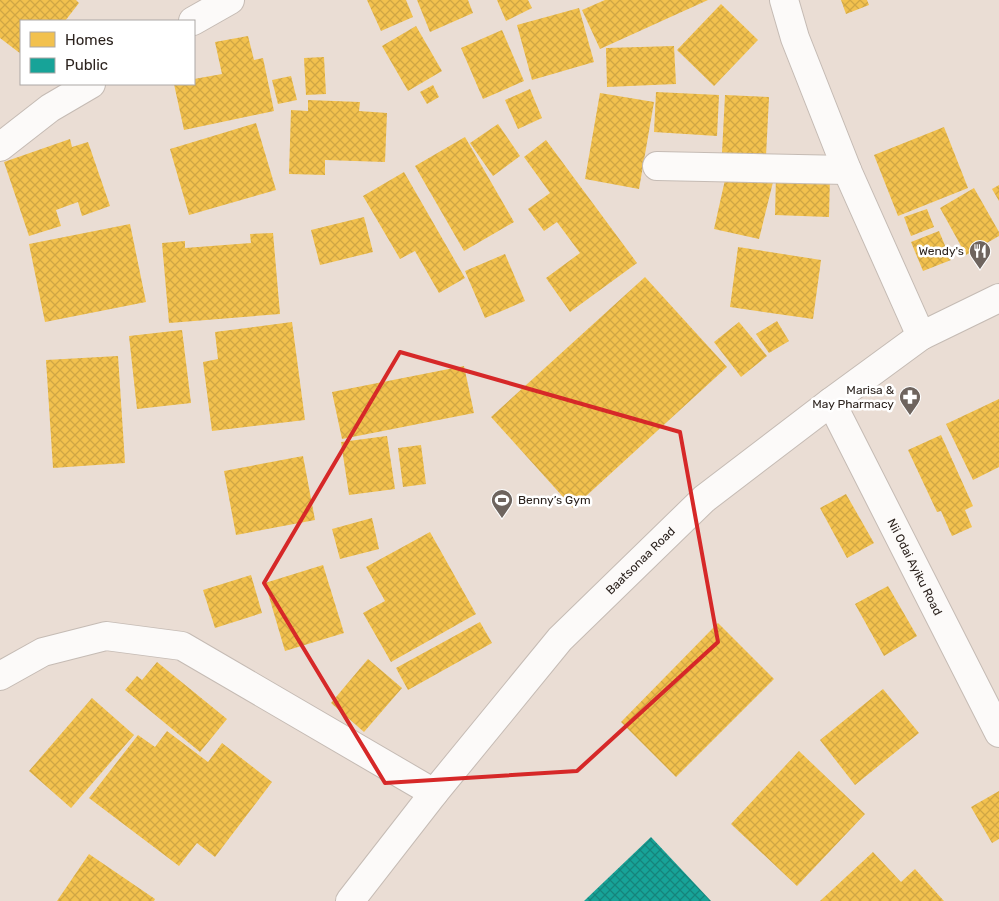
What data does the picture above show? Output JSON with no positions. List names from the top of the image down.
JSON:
{
  "streets": {
    "street": ["Baatsonaa Road", "Nii Odai Ayiku Road"]
  },
  "crossings": [
    ["Baatsonaa Road", "Nii Odai Ayiku Road"]
  ],
  "places": {
    "restaurant": ["Wendy's"],
    "pharmacy": ["Marisa & May Pharmacy"],
    "sports": ["Benny’s Gym"]
  },
  "legend": ["Homes", "Public"]
}
